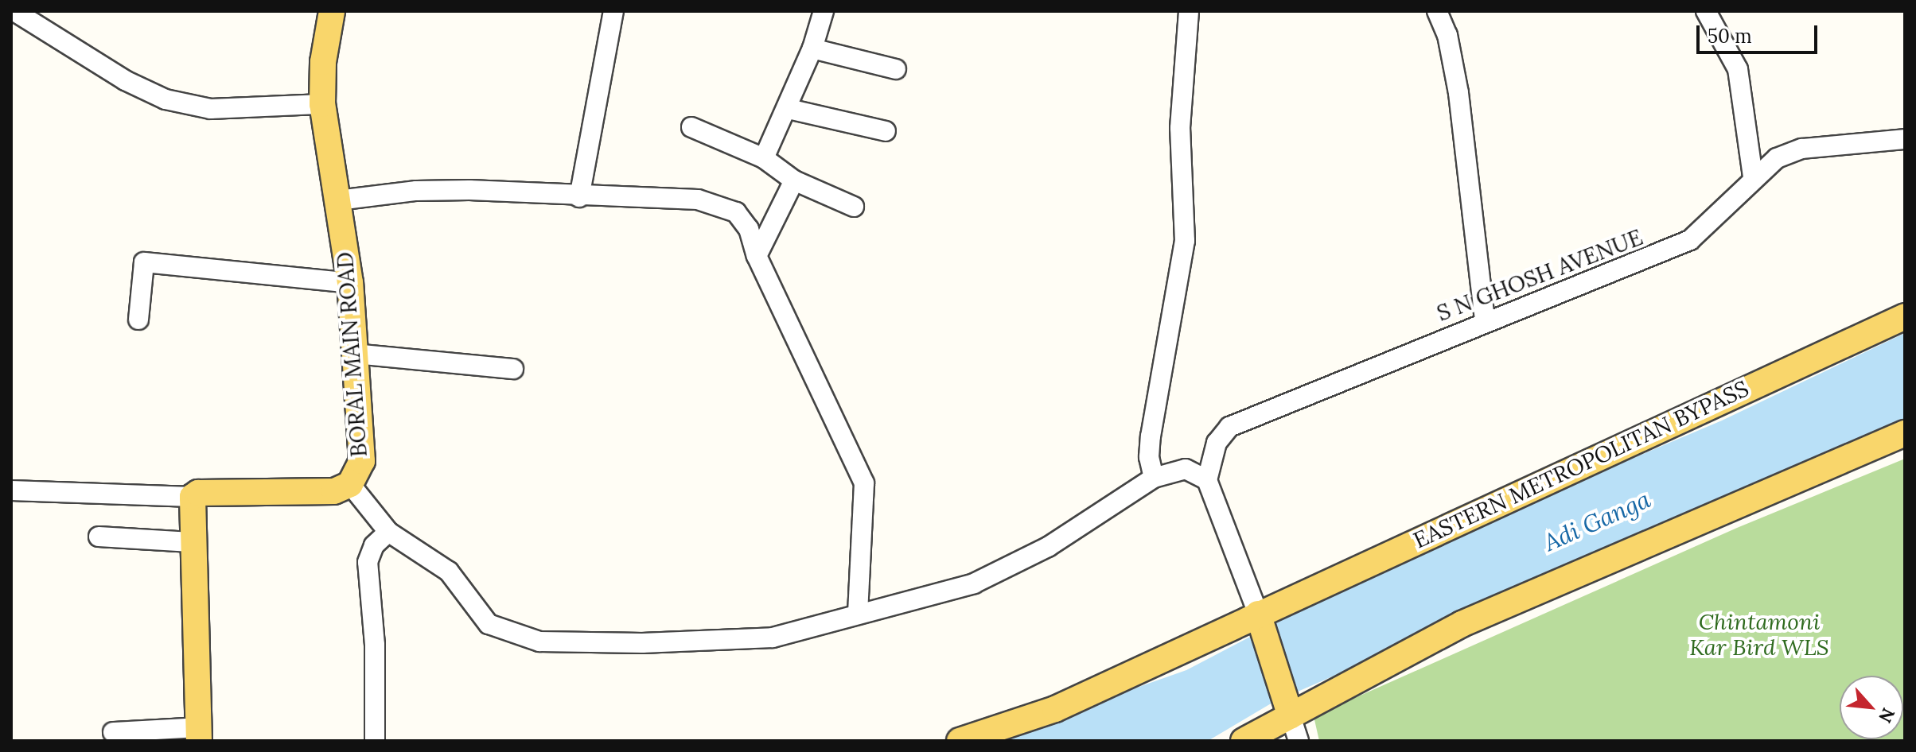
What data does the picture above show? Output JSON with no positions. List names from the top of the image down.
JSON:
{
  "streets": {
    "main road": ["BORAL MAIN ROAD", "EASTERN METROPOLITAN BYPASS"],
    "street": ["S N GHOSH AVENUE"]
  },
  "water": ["Adi Ganga"],
  "parks": ["Chintamoni Kar Bird WLS"],
  "scale_bar": "50 m",
  "north": "bottom right"
}
